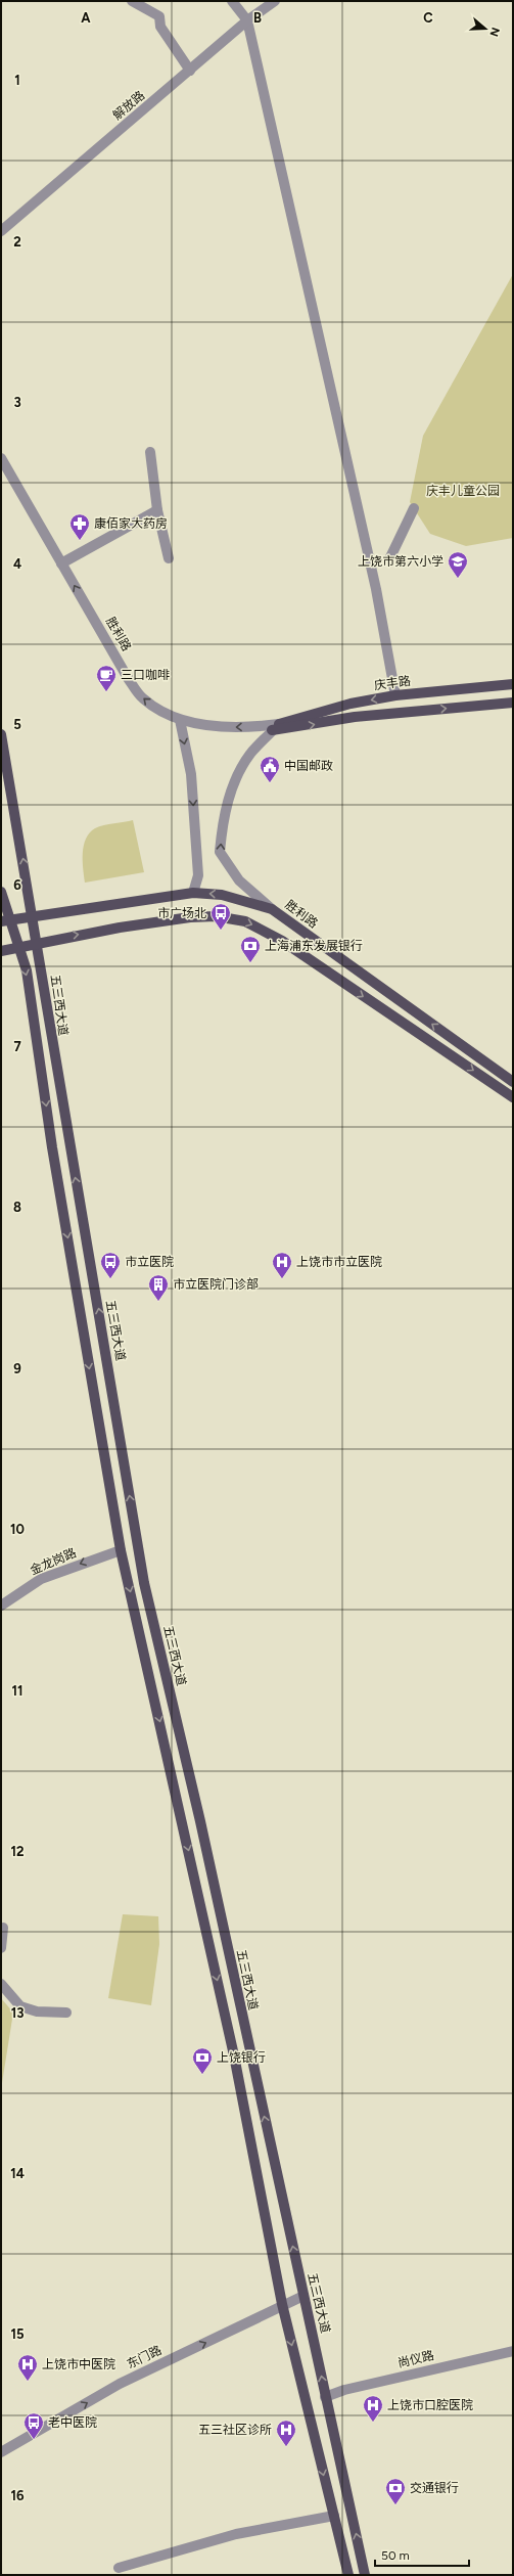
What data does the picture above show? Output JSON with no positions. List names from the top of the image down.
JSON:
{
  "streets": {
    "main road": ["胜利路", "庆丰路", "五三西大道"],
    "street": [
      "解放路",
      "金龙岗路",
      "东门路",
      "尚仪路"
    ]
  },
  "crossings": [
    ["胜利路", "庆丰路"],
    ["胜利路", "五三西大道"],
    ["五三西大道", "东门路"],
    ["五三西大道", "尚仪路"]
  ],
  "one_way": ["胜利路", "金龙岗路", "东门路"],
  "parks": ["庆丰儿童公园"],
  "places": {
    "pharmacy": ["康佰家大药房"],
    "school or university": ["上饶市第六小学"],
    "cafe": ["三口咖啡"],
    "public building": ["中国邮政"],
    "bus stop": ["市广场北", "市立医院", "老中医院"],
    "bank": ["上海浦东发展银行", "上饶银行", "交通银行"],
    "hospital": [
      "上饶市市立医院",
      "上饶市中医院",
      "上饶市口腔医院",
      "五三社区诊所"
    ],
    "building": ["市立医院门诊部"]
  },
  "scale_bar": "50 m",
  "north": "right",
  "grid": {
    "columns": ["A", "B", "C"],
    "rows": [
      "1",
      "2",
      "3",
      "4",
      "5",
      "6",
      "7",
      "8",
      "9",
      "10",
      "11",
      "12",
      "13",
      "14",
      "15",
      "16"
    ]
  }
}
